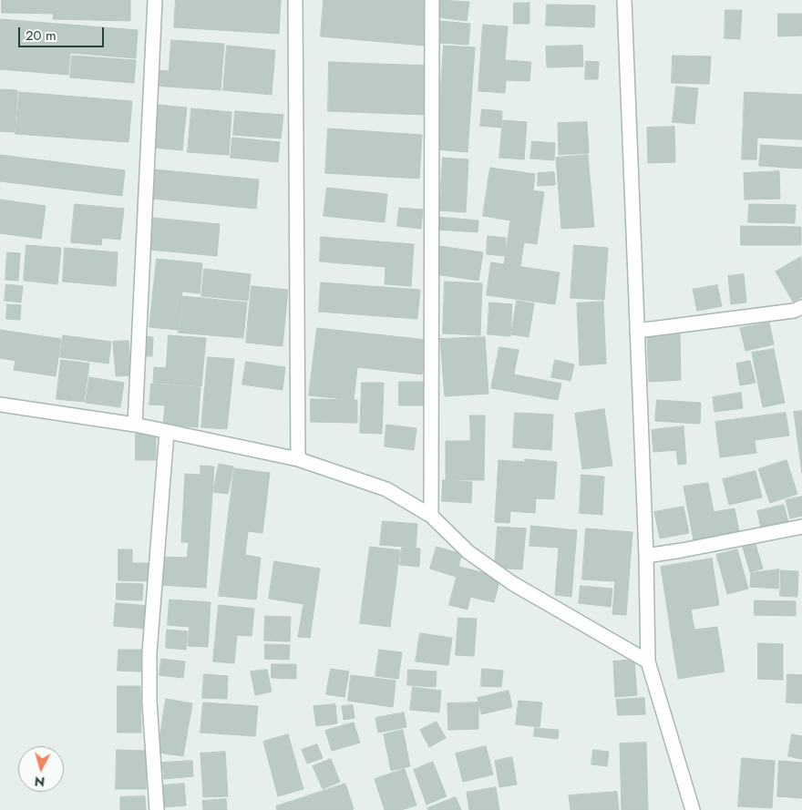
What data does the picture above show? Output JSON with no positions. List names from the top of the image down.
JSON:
{
  "scale_bar": "20 m",
  "north": "bottom"
}
